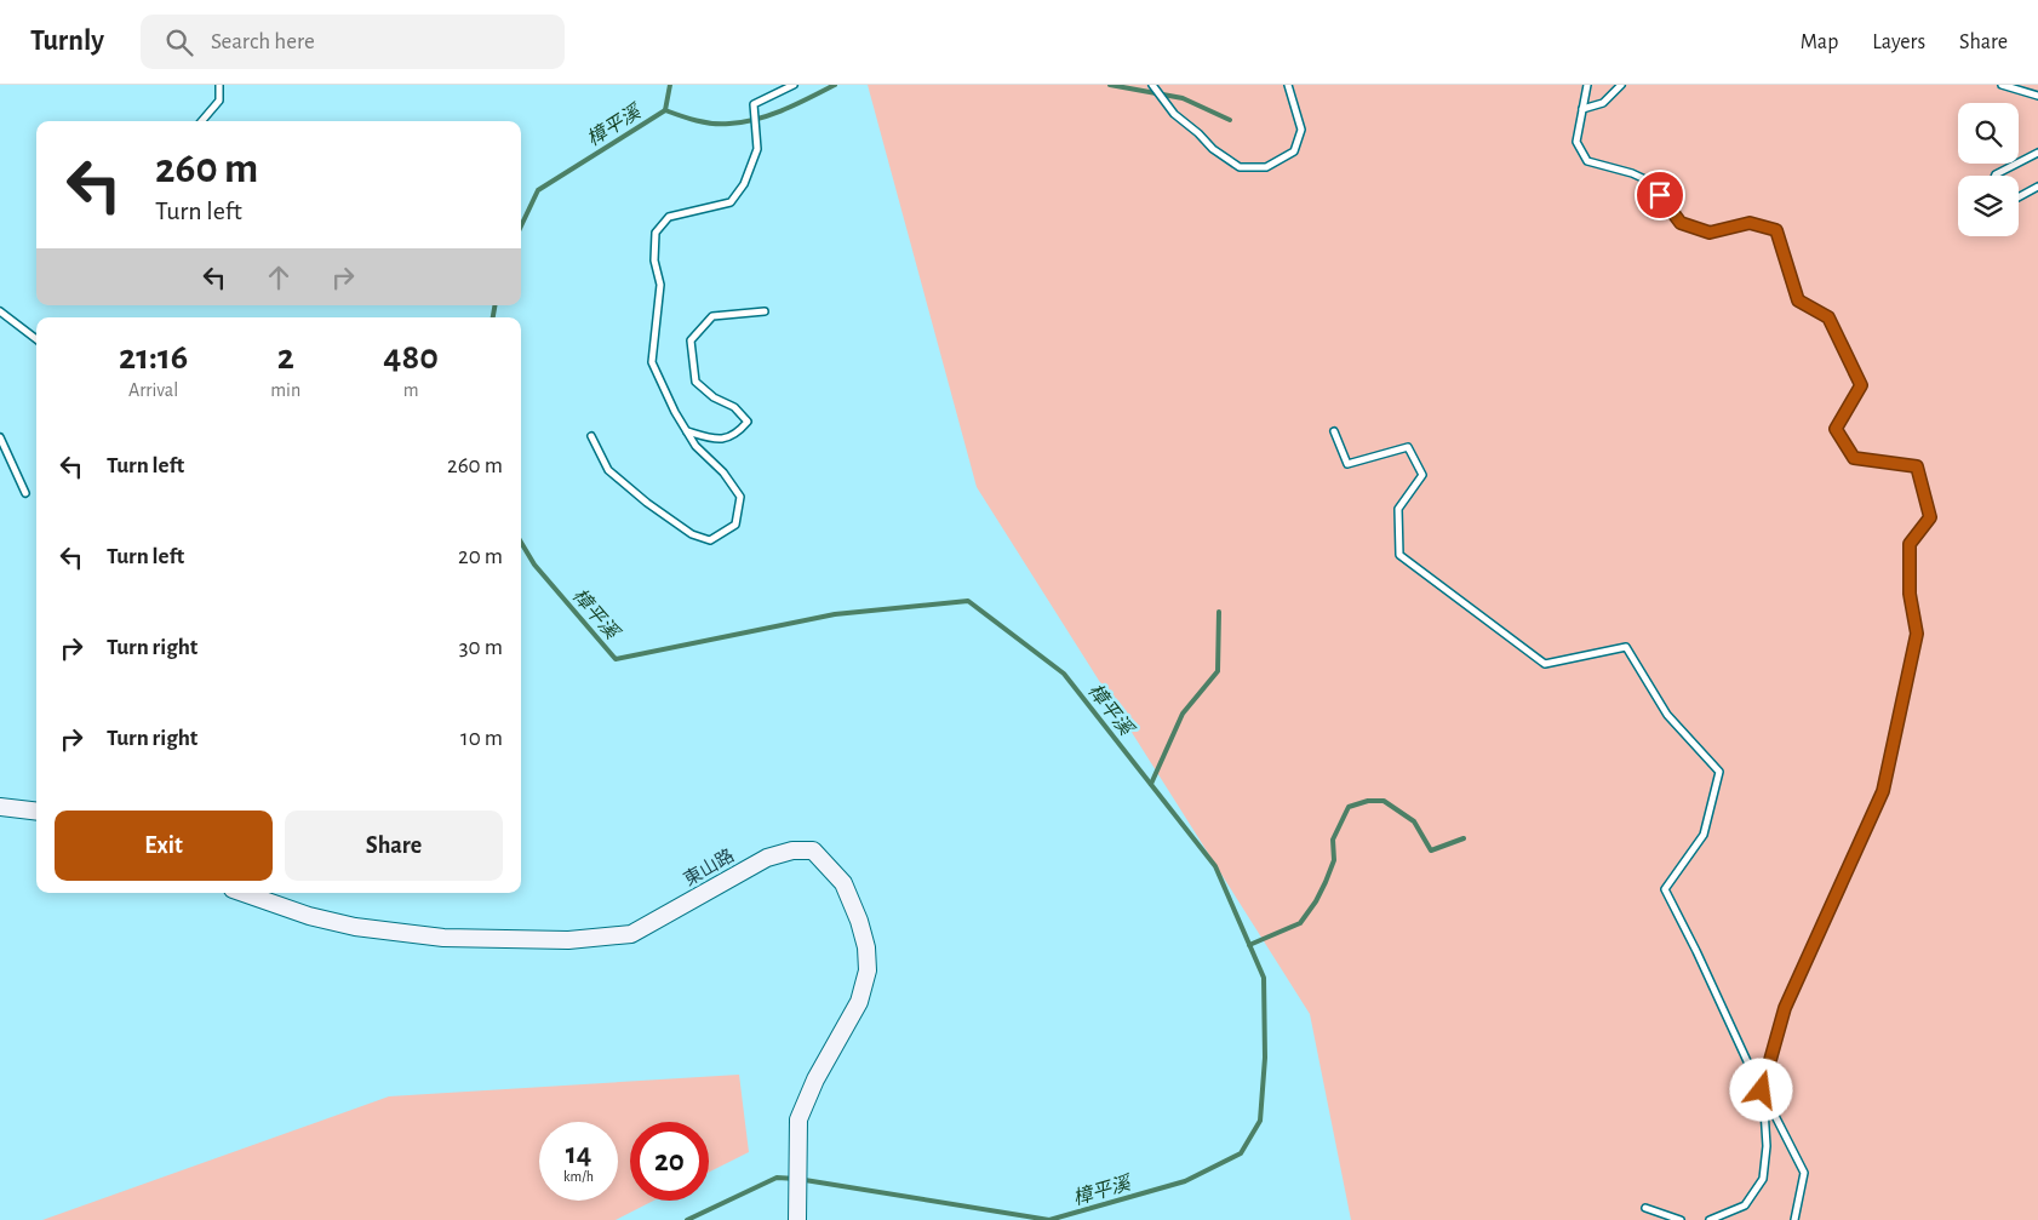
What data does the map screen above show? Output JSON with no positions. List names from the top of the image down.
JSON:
{
  "streets": {
    "street": ["東山路"]
  },
  "water": ["樟平溪"],
  "page": {
    "header": "Turnly",
    "search": "Search here",
    "nav": ["Map", "Layers", "Share"],
    "turn": ["260 m", "Turn left"],
    "eta": [
      "21:16",
      "Arrival",
      "2",
      "min",
      "480",
      "m"
    ],
    "list": [
      {
        "name": "Turn left",
        "value": "260 m"
      },
      {
        "name": "Turn left",
        "value": "20 m"
      },
      {
        "name": "Turn right",
        "value": "30 m"
      },
      {
        "name": "Turn right",
        "value": "10 m"
      }
    ],
    "buttons": ["Exit", "Share"],
    "speed": "14 km/h",
    "limit": "20"
  }
}
